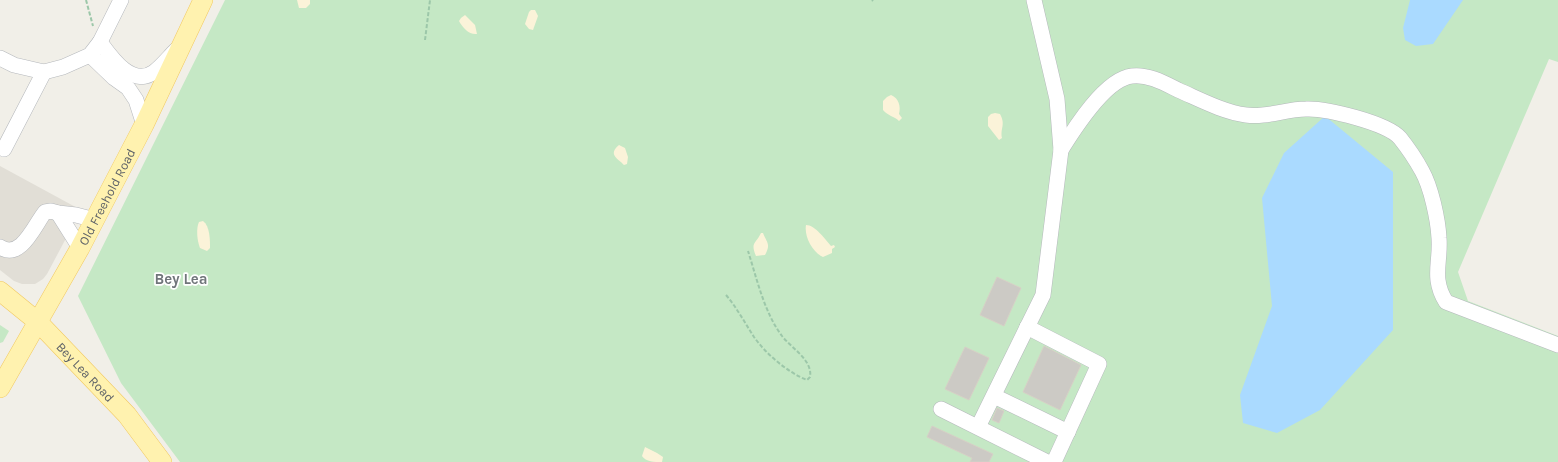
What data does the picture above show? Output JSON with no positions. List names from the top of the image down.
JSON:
{
  "streets": {
    "main road": ["Old Freehold Road", "Bey Lea Road"]
  },
  "crossings": [
    ["Old Freehold Road", "Bey Lea Road"]
  ],
  "districts": ["Bey Lea"]
}
